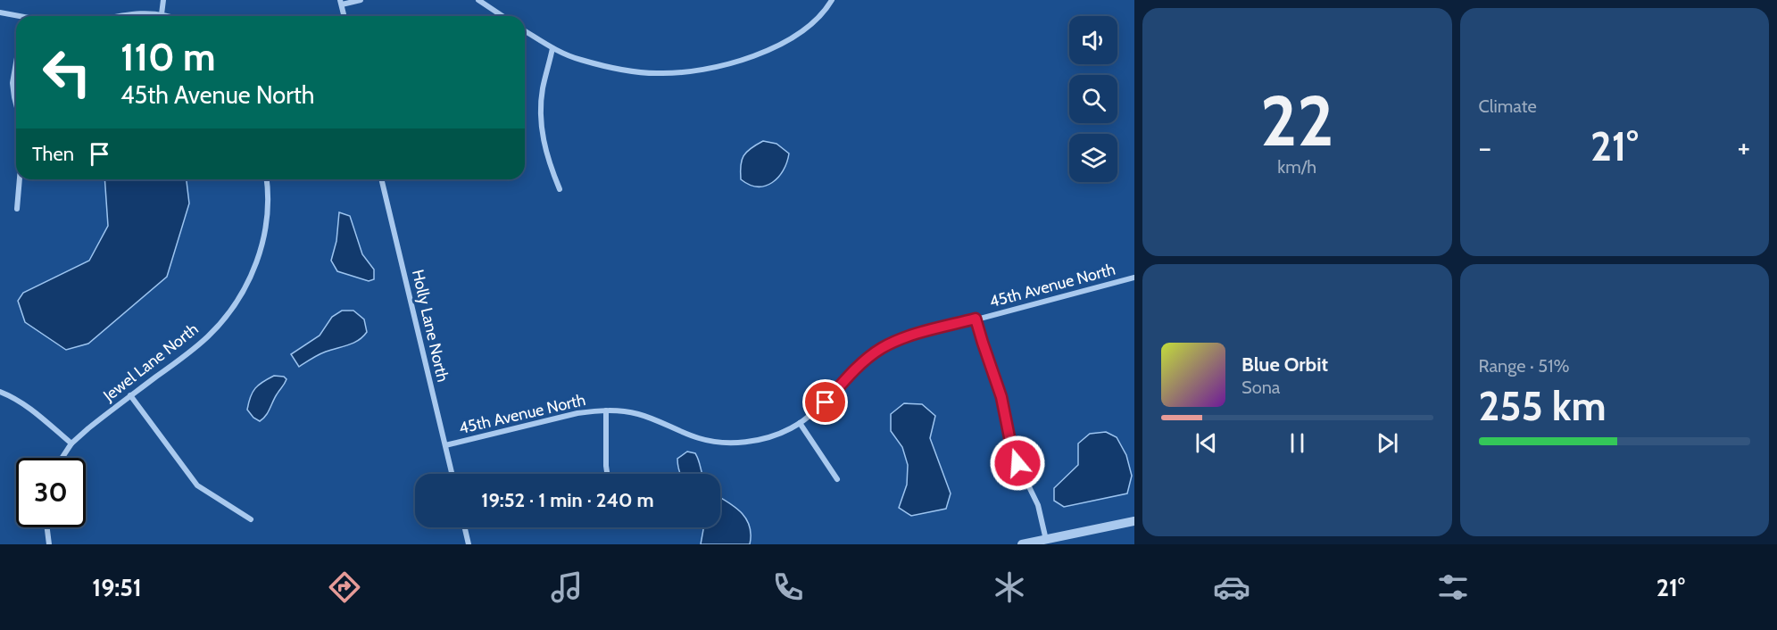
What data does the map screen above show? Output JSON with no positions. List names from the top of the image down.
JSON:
{
  "streets": {
    "street": ["45th Avenue North", "Holly Lane North", "Jewel Lane North"]
  },
  "crossings": [
    ["45th Avenue North", "Holly Lane North"]
  ],
  "page": {
    "tile": [
      ["22", "km/h"],
      "Climate",
      ["Range · 51%", "255 km"]
    ],
    "turn": ["110 m", "45th Avenue North"],
    "heat": ["−", "21°", "+"],
    "then": "Then",
    "song": ["Blue Orbit", "Sona"],
    "limit": "30",
    "trip": "19:52 · 1 min · 240 m",
    "tabs": ["19:51", "21°"]
  }
}
